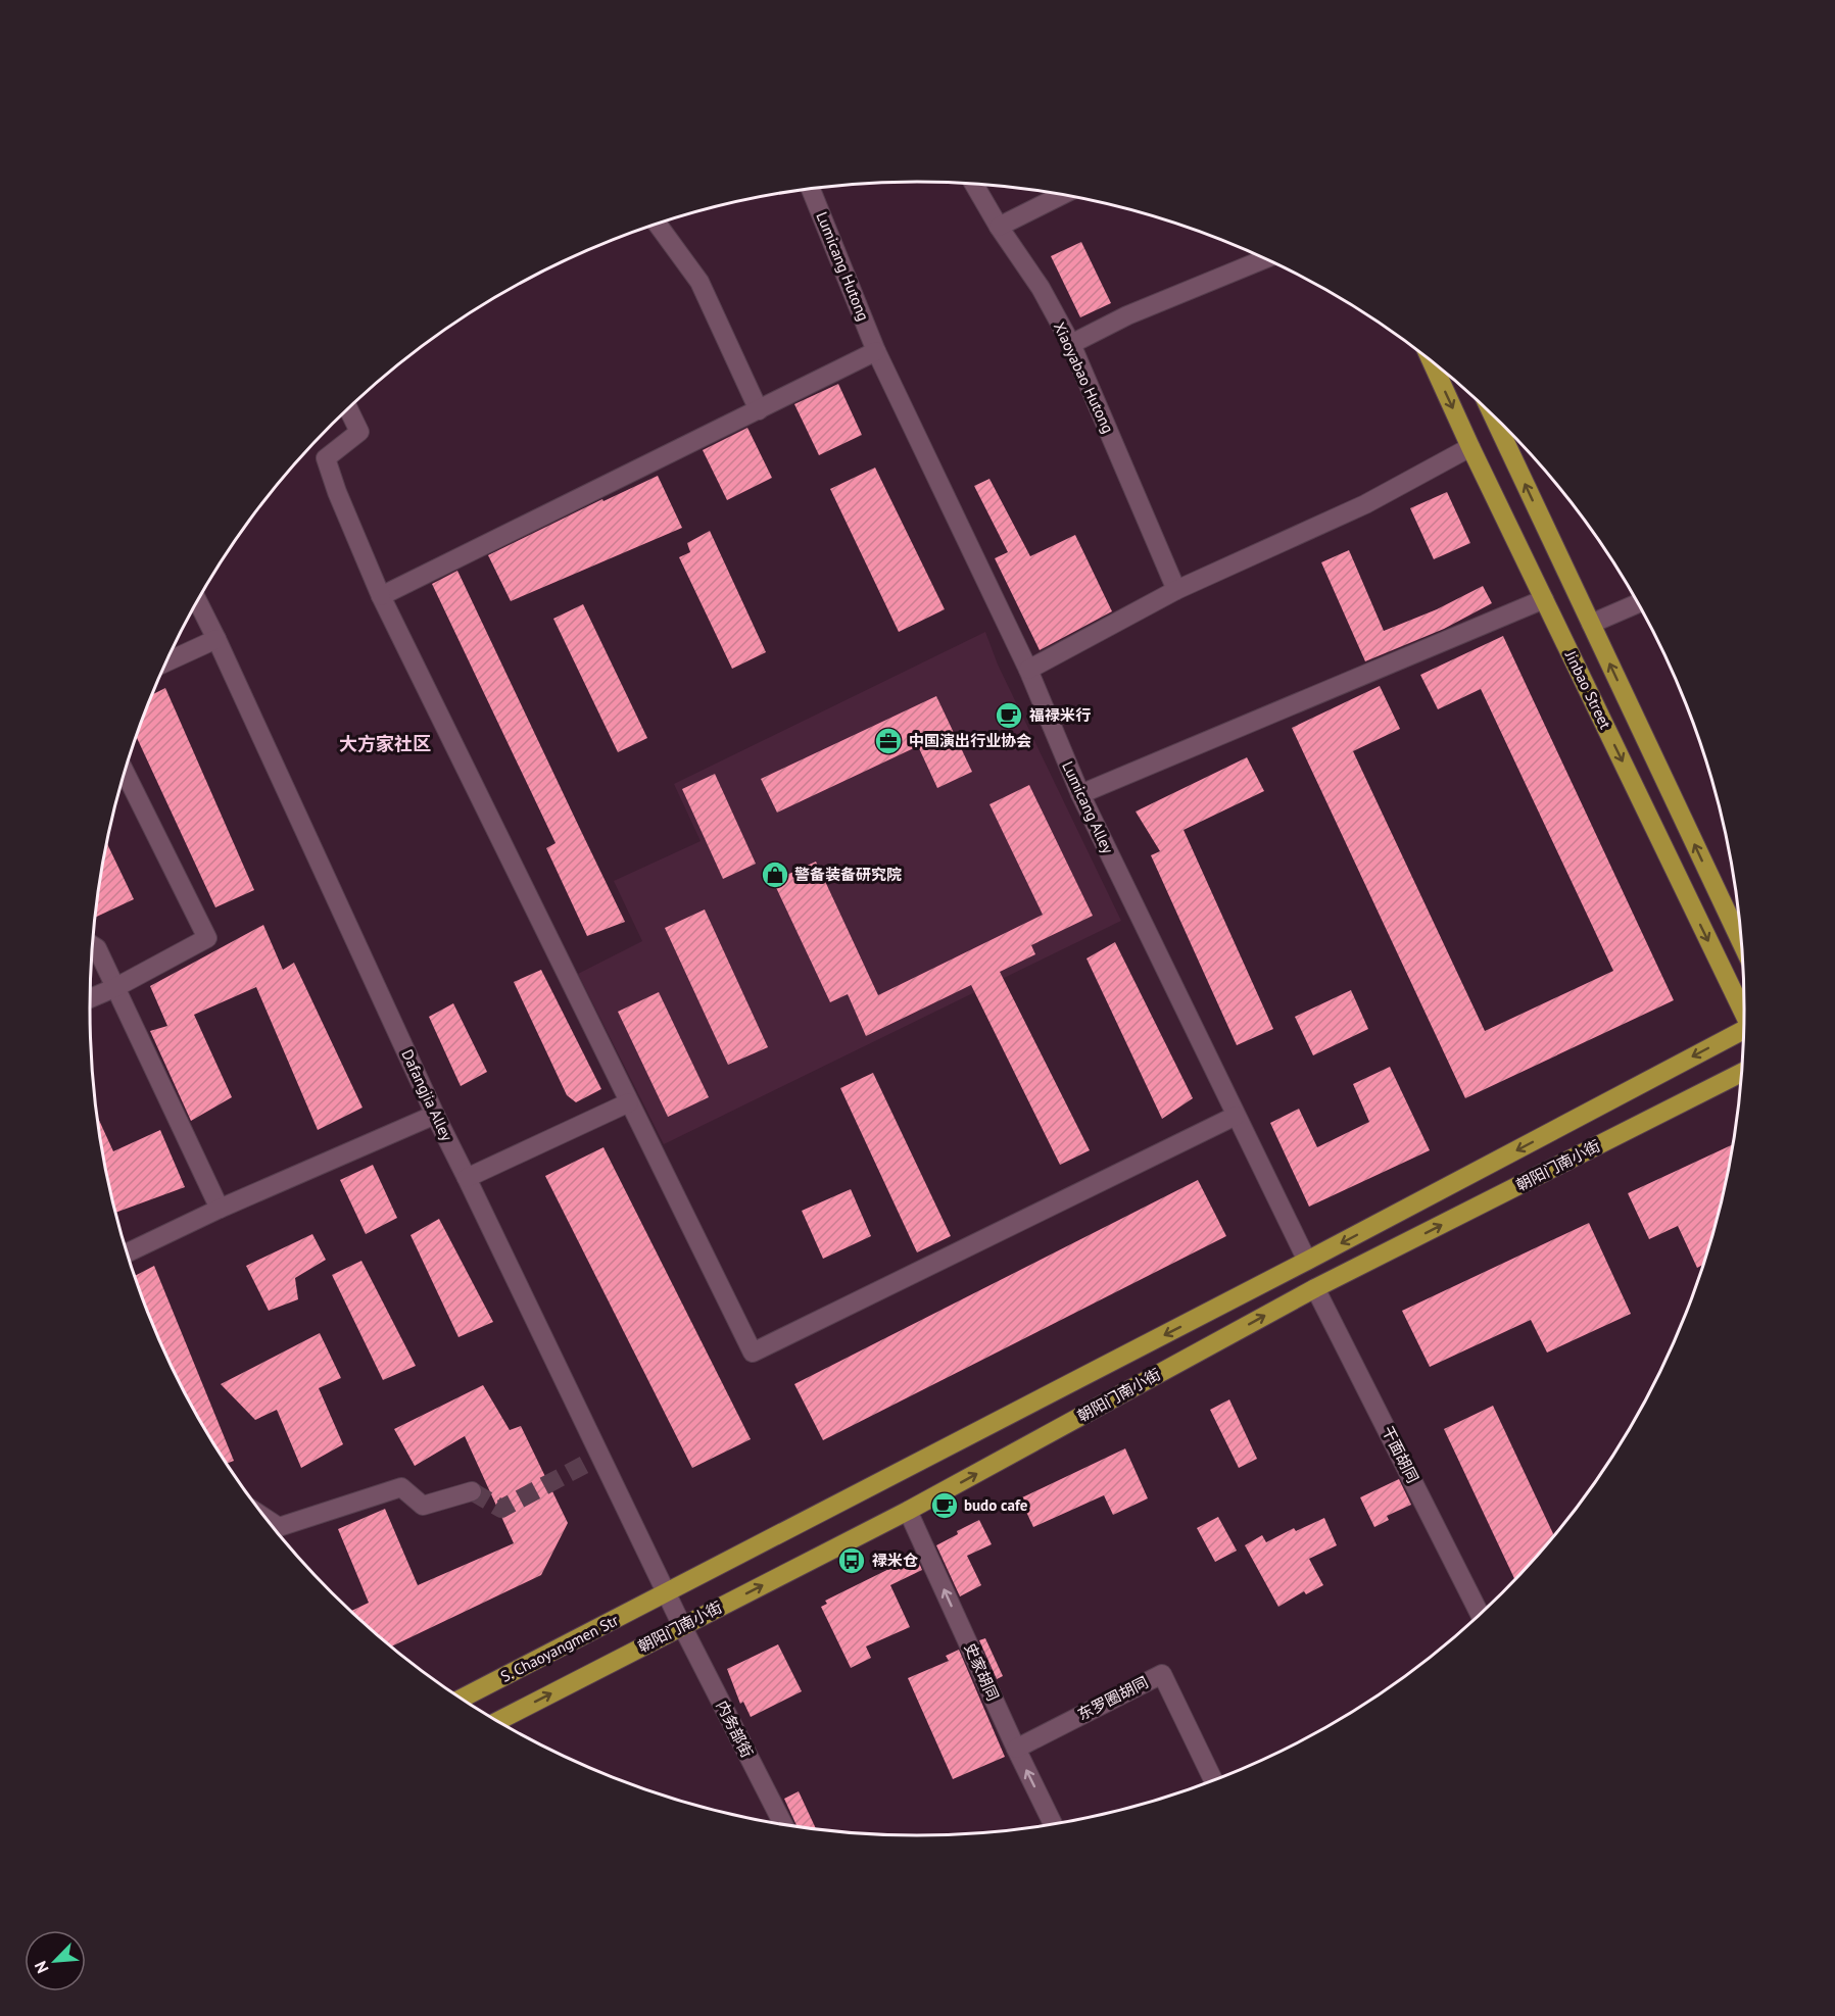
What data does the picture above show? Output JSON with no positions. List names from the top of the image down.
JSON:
{
  "streets": {
    "main road": ["Jinbao Street", "朝阳门南小街", "S. Chaoyangmen Str"],
    "street": [
      "Lumicang Hutong",
      "Xiaoyabao Hutong",
      "Lumicang Alley",
      "Dafangjia Alley",
      "干面胡同",
      "史家胡同",
      "东罗圈胡同",
      "内务部街"
    ]
  },
  "crossings": [
    ["Lumicang Hutong", "Lumicang Alley"],
    ["Lumicang Alley", "朝阳门南小街"],
    ["Dafangjia Alley", "朝阳门南小街"],
    ["Dafangjia Alley", "S. Chaoyangmen Str"],
    ["Dafangjia Alley", "内务部街"],
    ["朝阳门南小街", "干面胡同"],
    ["朝阳门南小街", "S. Chaoyangmen Str"],
    ["朝阳门南小街", "史家胡同"],
    ["朝阳门南小街", "内务部街"],
    ["S. Chaoyangmen Str", "内务部街"],
    ["史家胡同", "东罗圈胡同"]
  ],
  "one_way": ["史家胡同"],
  "districts": ["大方家社区"],
  "places": {
    "cafe": ["福禄米行", "budo cafe"],
    "office": ["中国演出行业协会"],
    "shop": ["警备装备研究院"],
    "bus stop": ["禄米仓"]
  },
  "north": "bottom left"
}
